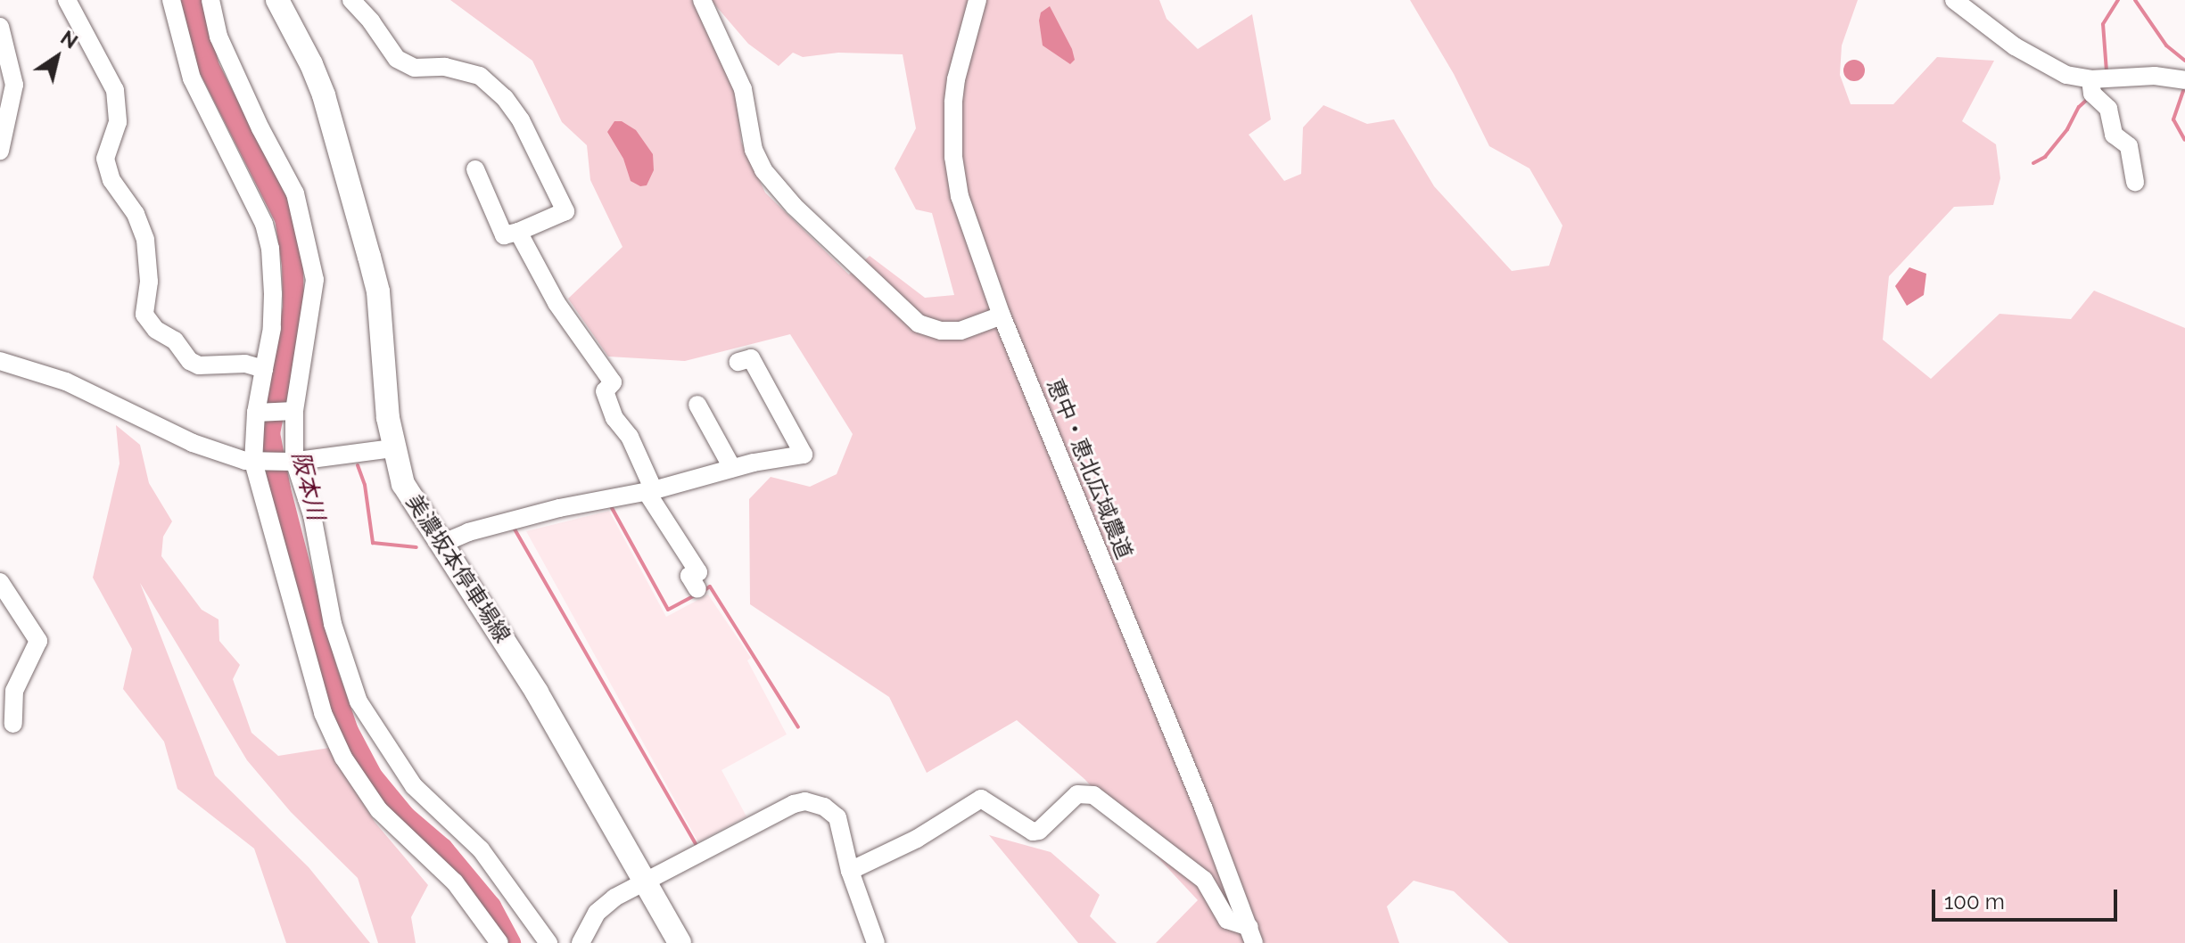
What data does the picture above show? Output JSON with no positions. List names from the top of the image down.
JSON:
{
  "streets": {
    "main road": ["美濃坂本停車場線"],
    "street": ["恵中・恵北広域農道"]
  },
  "water": ["阪本川"],
  "scale_bar": "100 m",
  "north": "top right"
}
